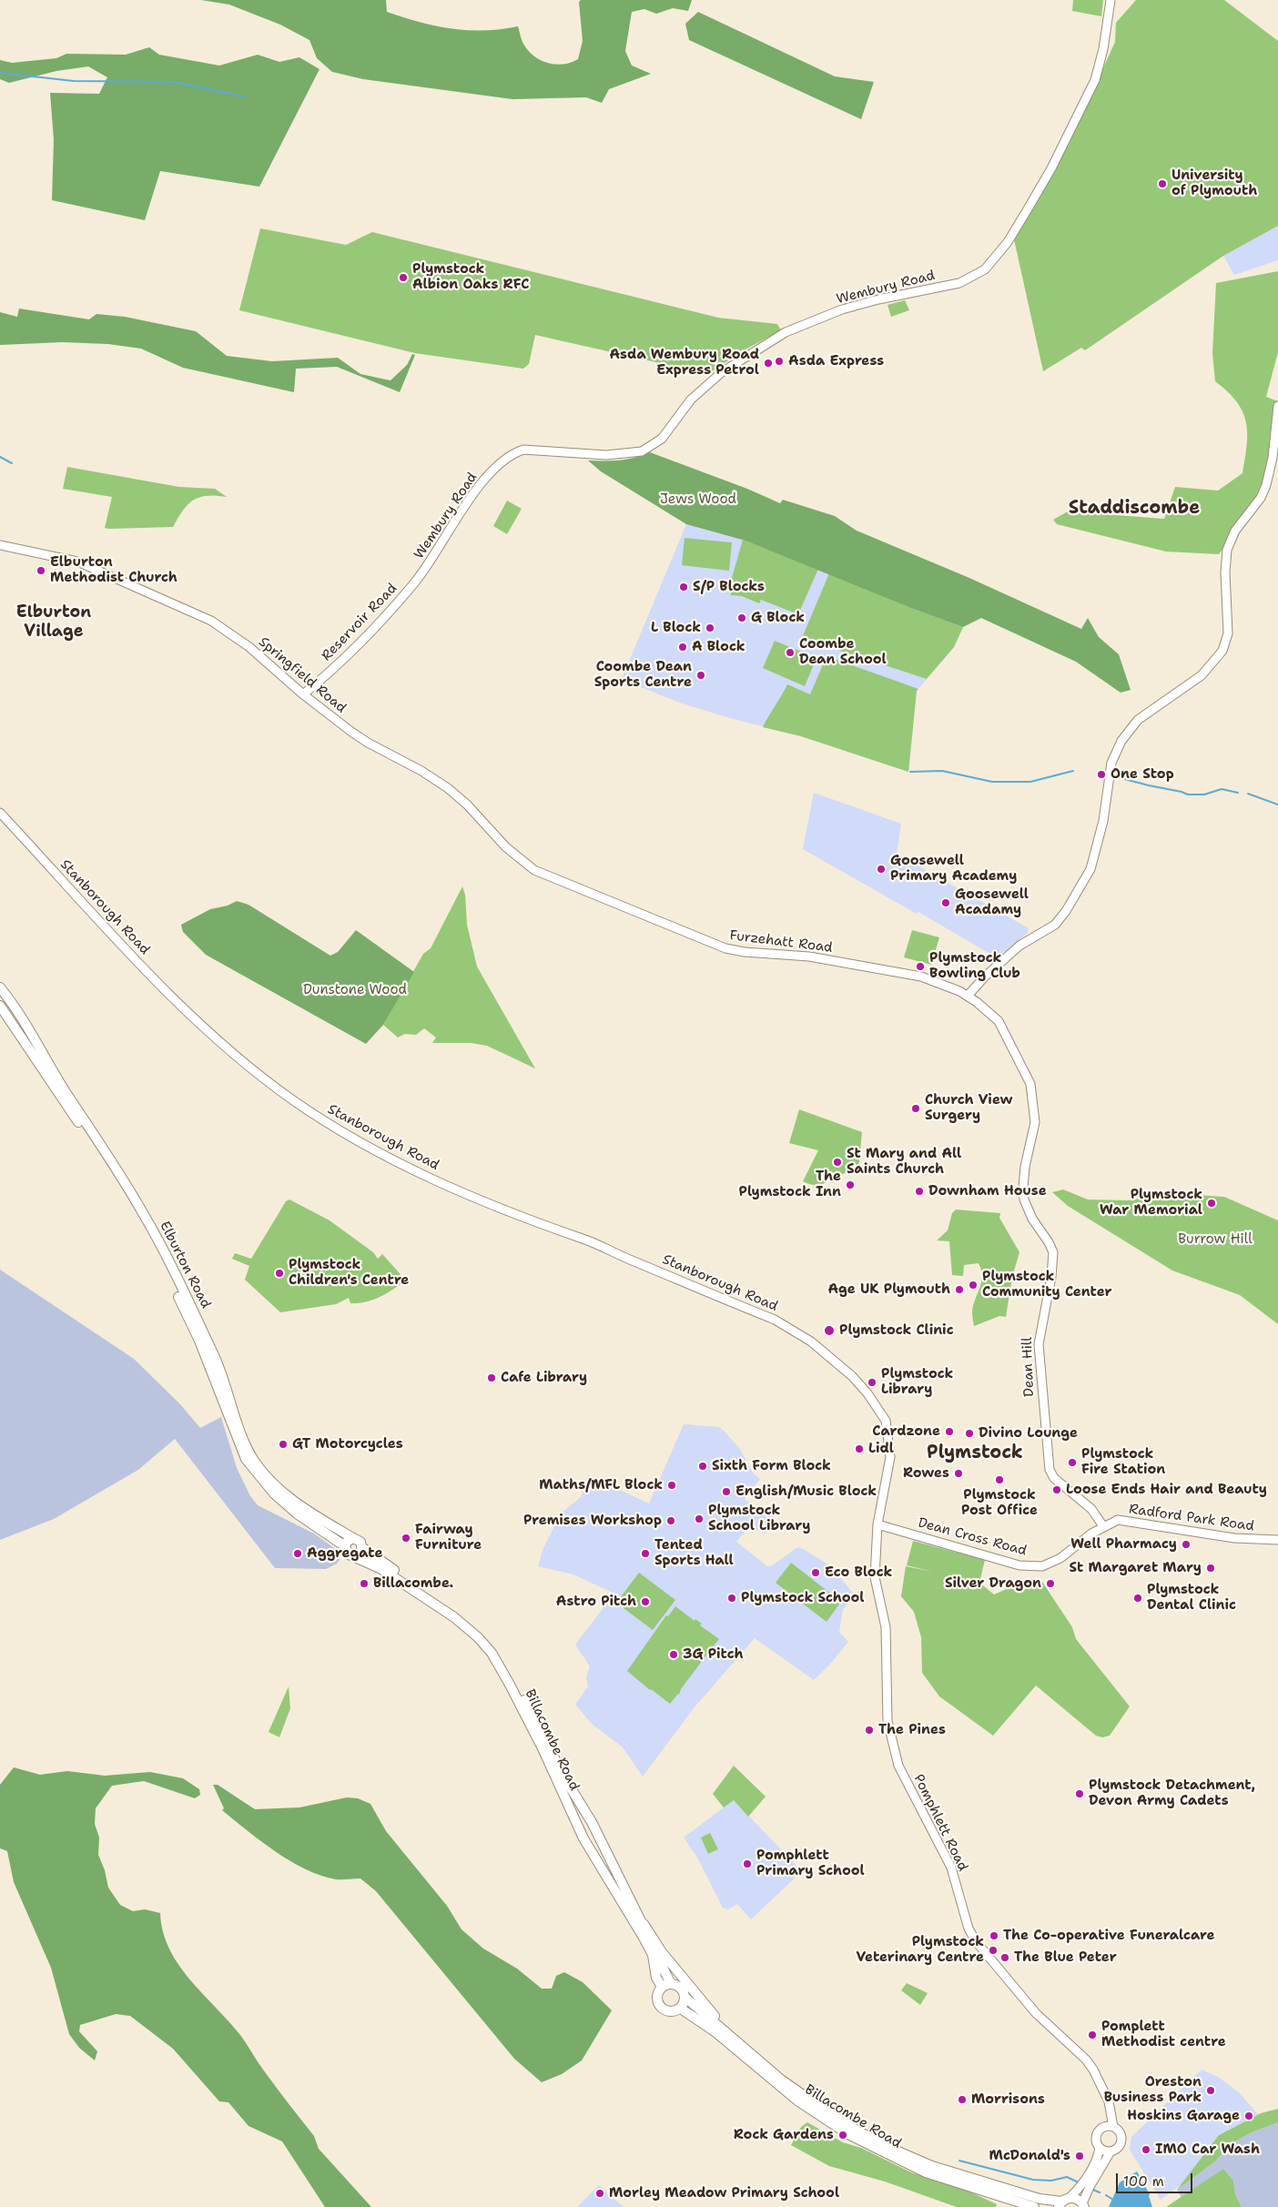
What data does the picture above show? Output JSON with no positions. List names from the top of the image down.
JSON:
{
  "streets": {
    "main road": ["Elburton Road", "Billacombe Road"],
    "street": [
      "Wembury Road",
      "Reservoir Road",
      "Springfield Road",
      "Stanborough Road",
      "Furzehatt Road",
      "Dean Hill",
      "Radford Park Road",
      "Dean Cross Road",
      "Pomphlett Road"
    ]
  },
  "crossings": [
    ["Wembury Road", "Reservoir Road"],
    ["Reservoir Road", "Springfield Road"],
    ["Springfield Road", "Furzehatt Road"],
    ["Stanborough Road", "Dean Cross Road"],
    ["Stanborough Road", "Pomphlett Road"],
    ["Furzehatt Road", "Dean Hill"],
    ["Elburton Road", "Billacombe Road"],
    ["Dean Hill", "Radford Park Road"],
    ["Dean Hill", "Dean Cross Road"],
    ["Radford Park Road", "Dean Cross Road"],
    ["Dean Cross Road", "Pomphlett Road"]
  ],
  "districts": ["Staddiscombe", "Elburton Village", "Plymstock"],
  "parks": ["Jews Wood", "Dunstone Wood", "Burrow Hill"],
  "places": [
    "University of Plymouth",
    "Plymstock Albion Oaks RFC",
    "Asda Express",
    "Asda Wembury Road Express Petrol",
    "Elburton Methodist Church",
    "S/P Blocks",
    "G Block",
    "L Block",
    "A Block",
    "Coombe Dean School",
    "Coombe Dean Sports Centre",
    "One Stop",
    "Goosewell Primary Academy",
    "Goosewell Acadamy",
    "Plymstock Bowling Club",
    "Church View Surgery",
    "St Mary and All Saints Church",
    "The Plymstock Inn",
    "Downham House",
    "Plymstock War Memorial",
    "Plymstock Children's Centre",
    "Plymstock Community Center",
    "Age UK Plymouth",
    "Plymstock Clinic",
    "Cafe Library",
    "Plymstock Library",
    "Cardzone",
    "Divino Lounge",
    "GT Motorcycles",
    "Lidl",
    "Plymstock Fire Station",
    "Sixth Form Block",
    "Rowes",
    "Plymstock Post Office",
    "Maths/MFL Block",
    "Loose Ends Hair and Beauty",
    "English/Music Block",
    "Plymstock School Library",
    "Premises Workshop",
    "Fairway Furniture",
    "Well Pharmacy",
    "Aggregate",
    "Tented Sports Hall",
    "St Margaret Mary",
    "Eco Block",
    "Billacombe.",
    "Silver Dragon",
    "Plymstock School",
    "Plymstock Dental Clinic",
    "Astro Pitch",
    "3G Pitch",
    "The Pines",
    "Plymstock Detachment, Devon Army Cadets",
    "Pomphlett Primary School",
    "The Co-operative Funeralcare",
    "Plymstock Veterinary Centre",
    "The Blue Peter",
    "Pomplett Methodist centre",
    "Oreston Business Park",
    "Morrisons",
    "Hoskins Garage",
    "Rock Gardens",
    "IMO Car Wash",
    "McDonald's",
    "Morley Meadow Primary School"
  ],
  "scale_bar": "100 m"
}
